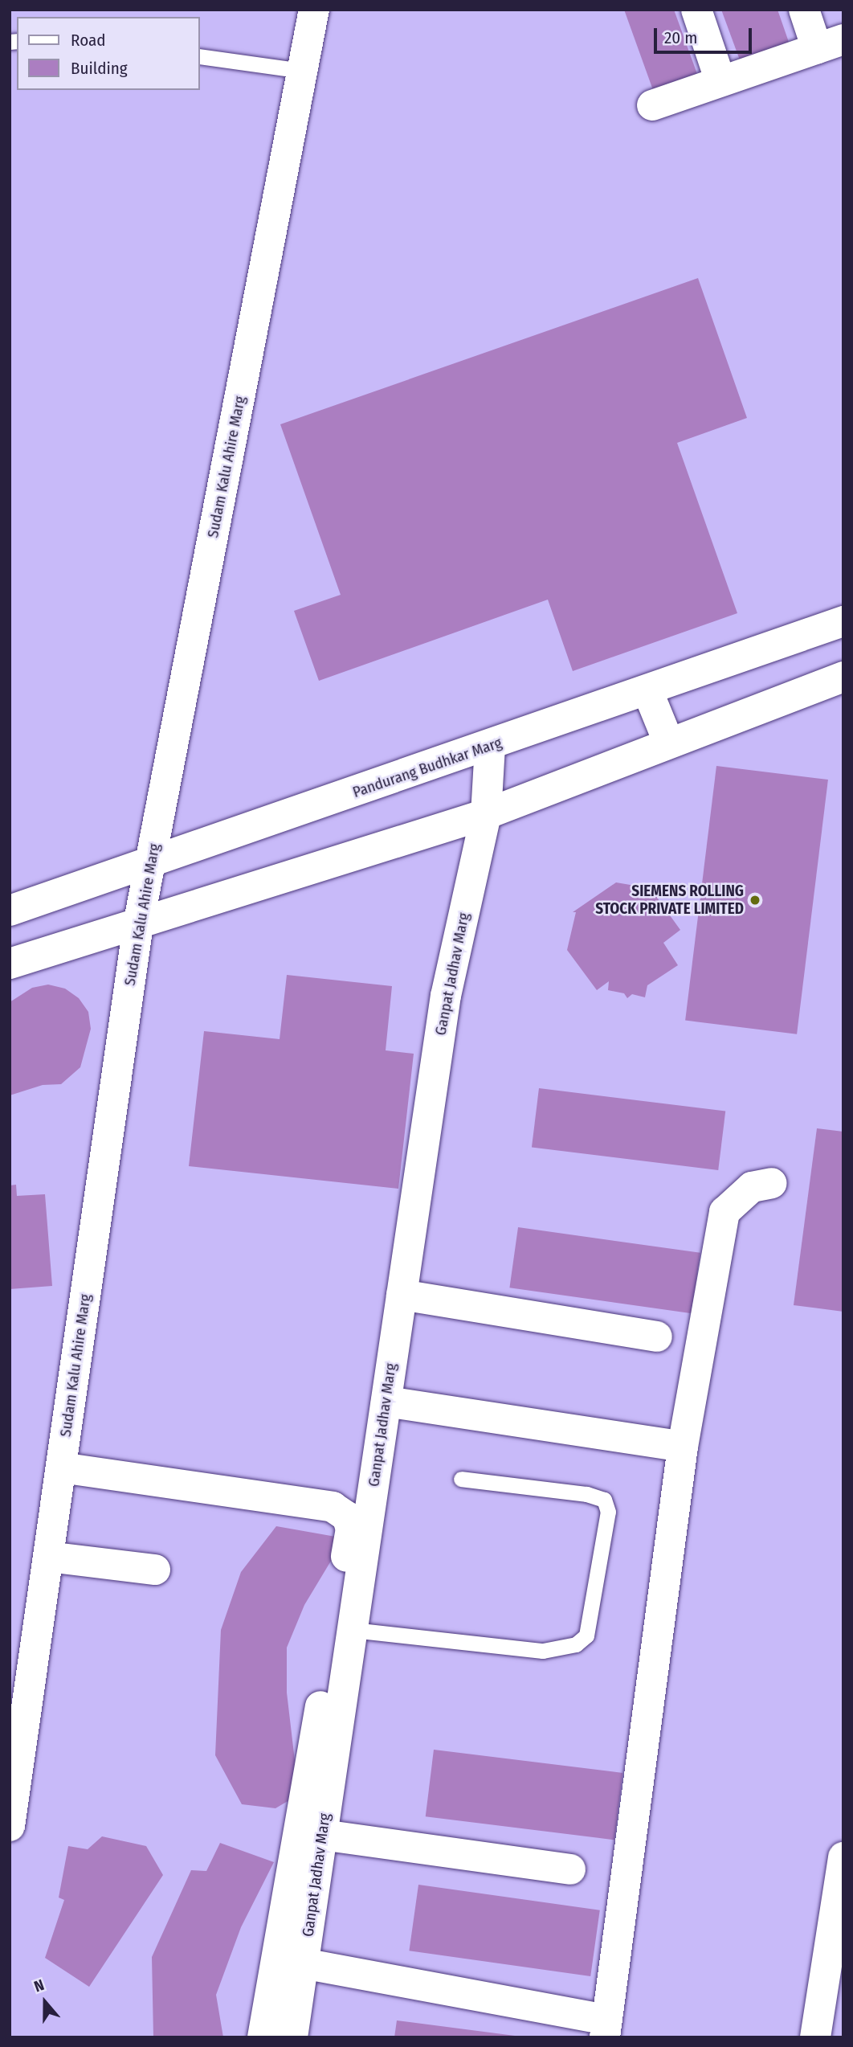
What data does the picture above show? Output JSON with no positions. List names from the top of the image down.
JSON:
{
  "streets": {
    "street": ["Sudam Kalu Ahire Marg", "Pandurang Budhkar Marg", "Ganpat Jadhav Marg"]
  },
  "crossings": [
    ["Sudam Kalu Ahire Marg", "Pandurang Budhkar Marg"],
    ["Pandurang Budhkar Marg", "Ganpat Jadhav Marg"]
  ],
  "places": ["SIEMENS ROLLING STOCK PRIVATE LIMITED"],
  "legend": ["Road", "Building"],
  "scale_bar": "20 m",
  "north": "top"
}
